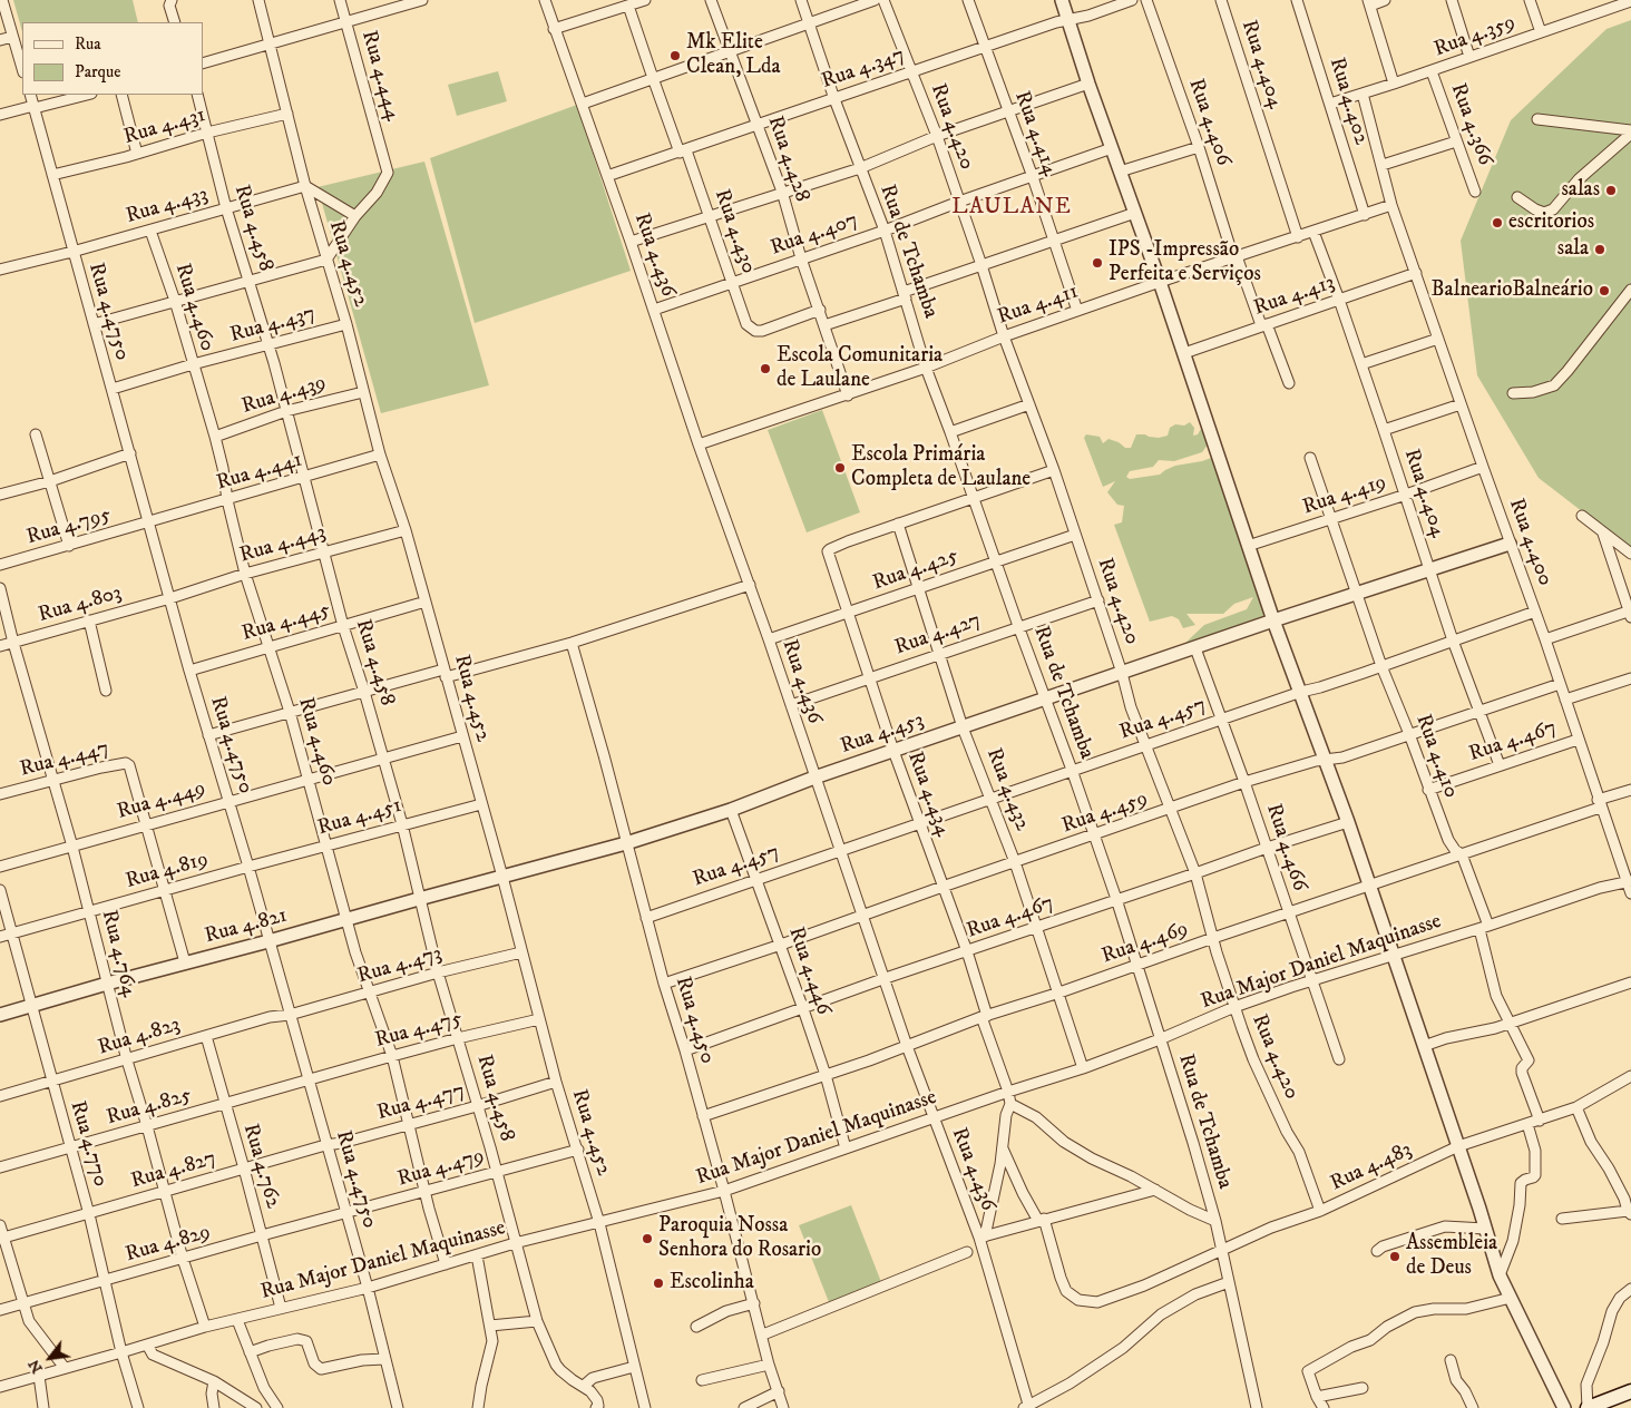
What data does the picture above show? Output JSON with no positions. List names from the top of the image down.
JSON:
{
  "streets": {
    "street": [
      "Rua 4.359",
      "Rua 4.404",
      "Rua 4.347",
      "Rua 4.444",
      "Rua 4.402",
      "Rua 4.406",
      "Rua 4.366",
      "Rua 4.431",
      "Rua 4.420",
      "Rua 4.414",
      "Rua 4.428",
      "Rua 4.433",
      "Rua 4.458",
      "Rua 4.430",
      "Rua 4.407",
      "Rua de Tchamba",
      "Rua 4.436",
      "Rua 4.452",
      "Rua 4.413",
      "Rua 4.411",
      "Rua 4.460",
      "Rua 4.4750",
      "Rua 4.437",
      "Rua 4.439",
      "Rua 4.441",
      "Rua 4.419",
      "Rua 4.795",
      "Rua 4.400",
      "Rua 4.443",
      "Rua 4.425",
      "Rua 4.803",
      "Rua 4.445",
      "Rua 4.427",
      "Rua 4.457",
      "Rua 4.453",
      "Rua 4.467",
      "Rua 4.410",
      "Rua 4.447",
      "Rua 4.432",
      "Rua 4.434",
      "Rua 4.449",
      "Rua 4.459",
      "Rua 4.451",
      "Rua 4.466",
      "Rua 4.819",
      "Rua 4.821",
      "Rua 4.469",
      "Rua 4.764",
      "Rua Major Daniel Maquinasse",
      "Rua 4.473",
      "Rua 4.446",
      "Rua 4.450",
      "Rua 4.475",
      "Rua 4.823",
      "Rua 4.477",
      "Rua 4.825",
      "Rua 4.770",
      "Rua 4.762",
      "Rua 4.483",
      "Rua 4.479",
      "Rua 4.827",
      "Rua 4.829"
    ]
  },
  "crossings": [
    ["Rua 4.359", "Rua 4.402"],
    ["Rua 4.359", "Rua 4.366"],
    ["Rua 4.359", "Rua 4.400"],
    ["Rua 4.404", "Rua 4.413"],
    ["Rua 4.404", "Rua 4.411"],
    ["Rua 4.404", "Rua 4.419"],
    ["Rua 4.404", "Rua 4.457"],
    ["Rua 4.404", "Rua 4.453"],
    ["Rua 4.404", "Rua 4.467"],
    ["Rua 4.404", "Rua 4.459"],
    ["Rua 4.347", "Rua 4.420"],
    ["Rua 4.347", "Rua 4.414"],
    ["Rua 4.347", "Rua 4.428"],
    ["Rua 4.347", "Rua 4.430"],
    ["Rua 4.347", "Rua de Tchamba"],
    ["Rua 4.347", "Rua 4.436"],
    ["Rua 4.402", "Rua 4.411"],
    ["Rua 4.406", "Rua 4.413"],
    ["Rua 4.406", "Rua 4.411"],
    ["Rua 4.431", "Rua 4.458"],
    ["Rua 4.431", "Rua 4.452"],
    ["Rua 4.431", "Rua 4.4750"],
    ["Rua 4.420", "Rua 4.407"],
    ["Rua 4.420", "Rua 4.411"],
    ["Rua 4.420", "Rua 4.425"],
    ["Rua 4.420", "Rua 4.427"],
    ["Rua 4.420", "Rua 4.457"],
    ["Rua 4.420", "Rua 4.453"],
    ["Rua 4.420", "Rua 4.467"],
    ["Rua 4.420", "Rua 4.459"],
    ["Rua 4.420", "Rua 4.469"],
    ["Rua 4.420", "Rua Major Daniel Maquinasse"],
    ["Rua 4.420", "Rua 4.483"],
    ["Rua 4.414", "Rua 4.407"],
    ["Rua 4.414", "Rua 4.411"],
    ["Rua 4.428", "Rua 4.430"],
    ["Rua 4.428", "Rua 4.407"],
    ["Rua 4.428", "Rua 4.411"],
    ["Rua 4.433", "Rua 4.458"],
    ["Rua 4.433", "Rua 4.452"],
    ["Rua 4.433", "Rua 4.460"],
    ["Rua 4.433", "Rua 4.4750"],
    ["Rua 4.458", "Rua 4.437"],
    ["Rua 4.458", "Rua 4.439"],
    ["Rua 4.458", "Rua 4.441"],
    ["Rua 4.458", "Rua 4.443"],
    ["Rua 4.458", "Rua 4.445"],
    ["Rua 4.458", "Rua 4.449"],
    ["Rua 4.458", "Rua 4.451"],
    ["Rua 4.458", "Rua 4.821"],
    ["Rua 4.458", "Rua Major Daniel Maquinasse"],
    ["Rua 4.458", "Rua 4.473"],
    ["Rua 4.458", "Rua 4.475"],
    ["Rua 4.458", "Rua 4.477"],
    ["Rua 4.458", "Rua 4.479"],
    ["Rua 4.430", "Rua 4.407"],
    ["Rua 4.407", "Rua de Tchamba"],
    ["Rua 4.407", "Rua 4.436"],
    ["Rua de Tchamba", "Rua 4.411"],
    ["Rua de Tchamba", "Rua 4.425"],
    ["Rua de Tchamba", "Rua 4.427"],
    ["Rua de Tchamba", "Rua 4.457"],
    ["Rua de Tchamba", "Rua 4.453"],
    ["Rua de Tchamba", "Rua 4.467"],
    ["Rua de Tchamba", "Rua 4.459"],
    ["Rua de Tchamba", "Rua 4.469"],
    ["Rua de Tchamba", "Rua Major Daniel Maquinasse"],
    ["Rua de Tchamba", "Rua 4.483"],
    ["Rua 4.436", "Rua 4.411"],
    ["Rua 4.436", "Rua 4.425"],
    ["Rua 4.436", "Rua 4.427"],
    ["Rua 4.436", "Rua 4.457"],
    ["Rua 4.436", "Rua 4.453"],
    ["Rua 4.436", "Rua 4.467"],
    ["Rua 4.436", "Rua 4.459"],
    ["Rua 4.436", "Rua 4.469"],
    ["Rua 4.436", "Rua Major Daniel Maquinasse"],
    ["Rua 4.452", "Rua 4.437"],
    ["Rua 4.452", "Rua 4.439"],
    ["Rua 4.452", "Rua 4.441"],
    ["Rua 4.452", "Rua 4.443"],
    ["Rua 4.452", "Rua 4.445"],
    ["Rua 4.452", "Rua 4.453"],
    ["Rua 4.452", "Rua 4.449"],
    ["Rua 4.452", "Rua 4.451"],
    ["Rua 4.452", "Rua 4.821"],
    ["Rua 4.452", "Rua Major Daniel Maquinasse"],
    ["Rua 4.452", "Rua 4.473"],
    ["Rua 4.452", "Rua 4.475"],
    ["Rua 4.452", "Rua 4.477"],
    ["Rua 4.452", "Rua 4.479"],
    ["Rua 4.413", "Rua 4.400"],
    ["Rua 4.411", "Rua 4.400"],
    ["Rua 4.460", "Rua 4.437"],
    ["Rua 4.460", "Rua 4.439"],
    ["Rua 4.460", "Rua 4.441"],
    ["Rua 4.460", "Rua 4.443"],
    ["Rua 4.460", "Rua 4.445"],
    ["Rua 4.460", "Rua 4.449"],
    ["Rua 4.460", "Rua 4.451"],
    ["Rua 4.460", "Rua 4.821"],
    ["Rua 4.460", "Rua Major Daniel Maquinasse"],
    ["Rua 4.460", "Rua 4.473"],
    ["Rua 4.460", "Rua 4.475"],
    ["Rua 4.460", "Rua 4.477"],
    ["Rua 4.460", "Rua 4.479"],
    ["Rua 4.4750", "Rua 4.437"],
    ["Rua 4.4750", "Rua 4.441"],
    ["Rua 4.4750", "Rua 4.795"],
    ["Rua 4.4750", "Rua 4.443"],
    ["Rua 4.4750", "Rua 4.803"],
    ["Rua 4.4750", "Rua 4.445"],
    ["Rua 4.4750", "Rua 4.449"],
    ["Rua 4.4750", "Rua 4.451"],
    ["Rua 4.4750", "Rua 4.819"],
    ["Rua 4.4750", "Rua 4.821"],
    ["Rua 4.4750", "Rua Major Daniel Maquinasse"],
    ["Rua 4.4750", "Rua 4.473"],
    ["Rua 4.4750", "Rua 4.475"],
    ["Rua 4.4750", "Rua 4.823"],
    ["Rua 4.4750", "Rua 4.477"],
    ["Rua 4.4750", "Rua 4.825"],
    ["Rua 4.4750", "Rua 4.479"],
    ["Rua 4.4750", "Rua 4.827"],
    ["Rua 4.4750", "Rua 4.829"],
    ["Rua 4.441", "Rua 4.795"],
    ["Rua 4.419", "Rua 4.400"],
    ["Rua 4.419", "Rua 4.410"],
    ["Rua 4.400", "Rua 4.457"],
    ["Rua 4.400", "Rua 4.453"],
    ["Rua 4.400", "Rua 4.467"],
    ["Rua 4.400", "Rua 4.459"],
    ["Rua 4.400", "Rua 4.469"],
    ["Rua 4.400", "Rua Major Daniel Maquinasse"],
    ["Rua 4.443", "Rua 4.803"],
    ["Rua 4.425", "Rua 4.432"],
    ["Rua 4.425", "Rua 4.434"],
    ["Rua 4.803", "Rua 4.764"],
    ["Rua 4.427", "Rua 4.432"],
    ["Rua 4.427", "Rua 4.434"],
    ["Rua 4.457", "Rua 4.410"],
    ["Rua 4.457", "Rua 4.432"],
    ["Rua 4.457", "Rua 4.434"],
    ["Rua 4.457", "Rua 4.466"],
    ["Rua 4.457", "Rua 4.446"],
    ["Rua 4.457", "Rua 4.450"],
    ["Rua 4.453", "Rua 4.410"],
    ["Rua 4.453", "Rua 4.432"],
    ["Rua 4.453", "Rua 4.434"],
    ["Rua 4.453", "Rua 4.466"],
    ["Rua 4.453", "Rua 4.821"],
    ["Rua 4.453", "Rua 4.446"],
    ["Rua 4.453", "Rua 4.450"],
    ["Rua 4.467", "Rua 4.410"],
    ["Rua 4.467", "Rua 4.432"],
    ["Rua 4.467", "Rua 4.434"],
    ["Rua 4.467", "Rua 4.466"],
    ["Rua 4.467", "Rua 4.446"],
    ["Rua 4.467", "Rua 4.450"],
    ["Rua 4.410", "Rua 4.459"],
    ["Rua 4.410", "Rua 4.469"],
    ["Rua 4.410", "Rua Major Daniel Maquinasse"],
    ["Rua 4.410", "Rua 4.483"],
    ["Rua 4.447", "Rua 4.449"],
    ["Rua 4.447", "Rua 4.764"],
    ["Rua 4.432", "Rua 4.434"],
    ["Rua 4.432", "Rua 4.459"],
    ["Rua 4.432", "Rua 4.469"],
    ["Rua 4.432", "Rua Major Daniel Maquinasse"],
    ["Rua 4.434", "Rua 4.459"],
    ["Rua 4.434", "Rua 4.469"],
    ["Rua 4.434", "Rua Major Daniel Maquinasse"],
    ["Rua 4.449", "Rua 4.764"],
    ["Rua 4.459", "Rua 4.466"],
    ["Rua 4.459", "Rua 4.446"],
    ["Rua 4.459", "Rua 4.450"],
    ["Rua 4.451", "Rua 4.819"],
    ["Rua 4.466", "Rua 4.469"],
    ["Rua 4.466", "Rua Major Daniel Maquinasse"],
    ["Rua 4.819", "Rua 4.764"],
    ["Rua 4.819", "Rua 4.770"],
    ["Rua 4.821", "Rua 4.764"],
    ["Rua 4.821", "Rua 4.770"],
    ["Rua 4.469", "Rua 4.446"],
    ["Rua 4.469", "Rua 4.450"],
    ["Rua 4.764", "Rua Major Daniel Maquinasse"],
    ["Rua 4.764", "Rua 4.823"],
    ["Rua 4.764", "Rua 4.825"],
    ["Rua 4.764", "Rua 4.827"],
    ["Rua 4.764", "Rua 4.829"],
    ["Rua Major Daniel Maquinasse", "Rua 4.446"],
    ["Rua Major Daniel Maquinasse", "Rua 4.450"],
    ["Rua Major Daniel Maquinasse", "Rua 4.770"],
    ["Rua Major Daniel Maquinasse", "Rua 4.762"],
    ["Rua 4.473", "Rua 4.823"],
    ["Rua 4.475", "Rua 4.825"],
    ["Rua 4.823", "Rua 4.770"],
    ["Rua 4.823", "Rua 4.762"],
    ["Rua 4.477", "Rua 4.827"],
    ["Rua 4.825", "Rua 4.770"],
    ["Rua 4.825", "Rua 4.762"],
    ["Rua 4.770", "Rua 4.827"],
    ["Rua 4.770", "Rua 4.829"],
    ["Rua 4.762", "Rua 4.827"],
    ["Rua 4.762", "Rua 4.829"],
    ["Rua 4.479", "Rua 4.829"]
  ],
  "districts": ["LAULANE"],
  "places": [
    "Mk Elite Clean, Lda",
    "salas",
    "escritorios",
    "sala",
    "IPS -Impressão Perfeita e Serviços",
    "BalnearioBalneário",
    "Escola Comunitaria de Laulane",
    "Escola Primária Completa de Laulane",
    "Paroquia Nossa Senhora do Rosario",
    "Assembleia de Deus",
    "Escolinha"
  ],
  "legend": ["Rua", "Parque"],
  "north": "bottom left"
}
